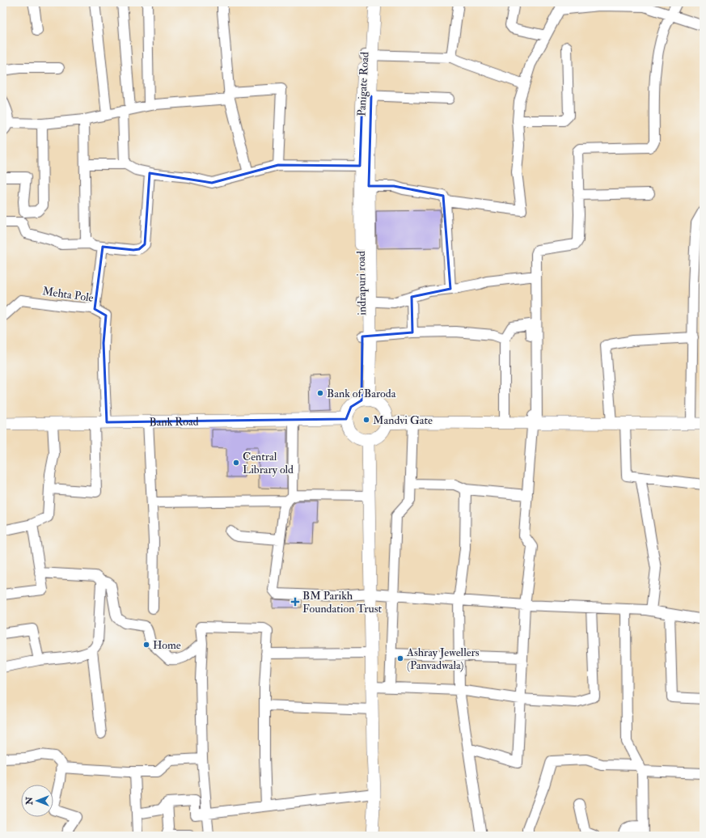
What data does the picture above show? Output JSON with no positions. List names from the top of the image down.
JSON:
{
  "streets": {
    "main road": ["Panigate Road", "indrapuri road", "Bank Road"],
    "street": ["Mehta Pole"]
  },
  "crossings": [
    ["Panigate Road", "indrapuri road"],
    ["indrapuri road", "Bank Road"],
    ["Mehta Pole", "Bank Road"]
  ],
  "places": {
    "other": [
      "Bank of Baroda",
      "Mandvi Gate",
      "Central Library old",
      "Home",
      "Ashray Jewellers (Panvadwala)"
    ],
    "health": ["BM Parikh Foundation Trust"]
  },
  "north": "left"
}
